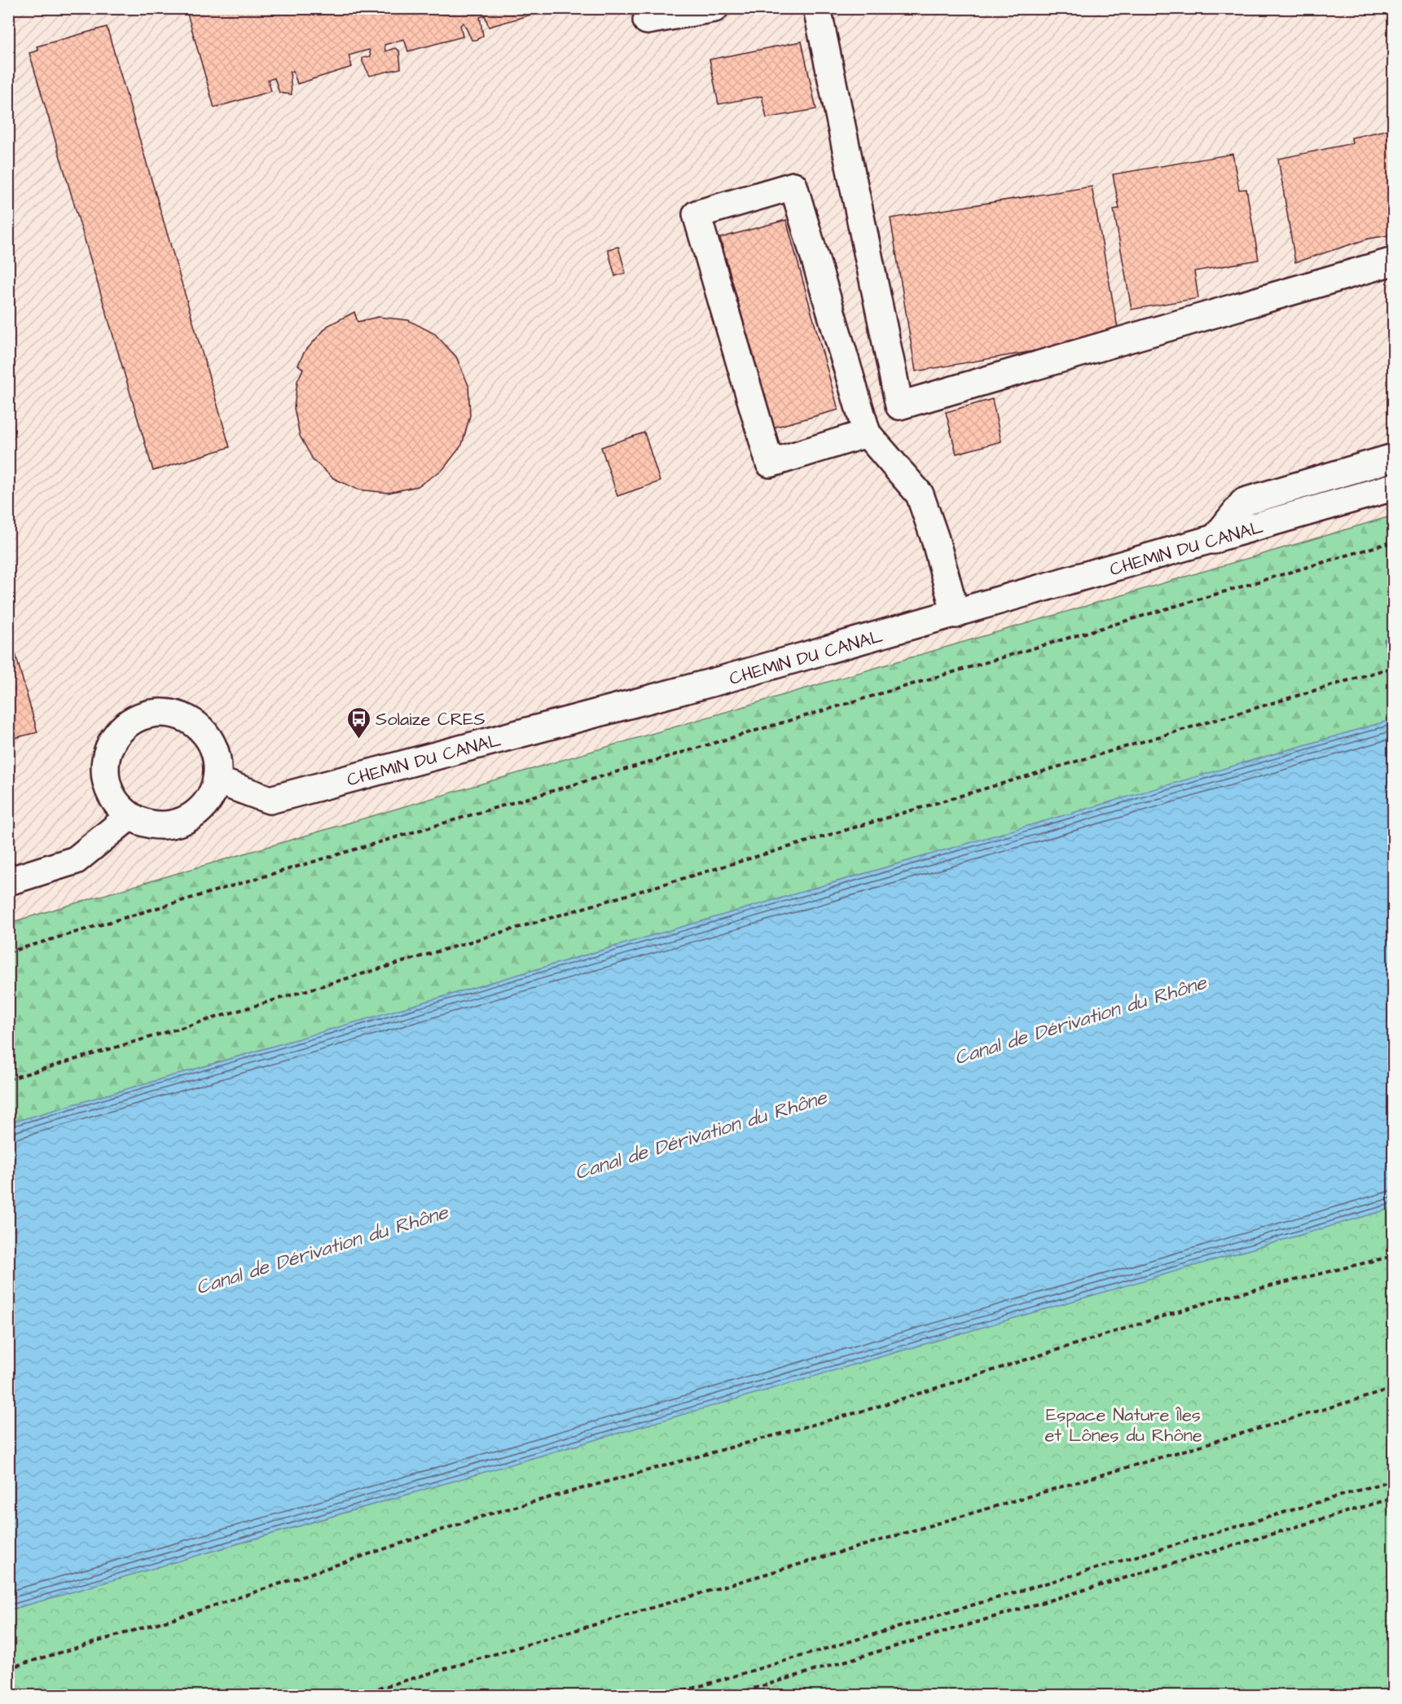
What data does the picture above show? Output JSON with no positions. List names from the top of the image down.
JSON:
{
  "streets": {
    "street": ["CHEMIN DU CANAL"]
  },
  "water": ["Canal de Dérivation du Rhône"],
  "parks": ["Espace Nature Îles et Lônes du Rhône"],
  "places": {
    "bus stop": ["Solaize CRES"]
  }
}
